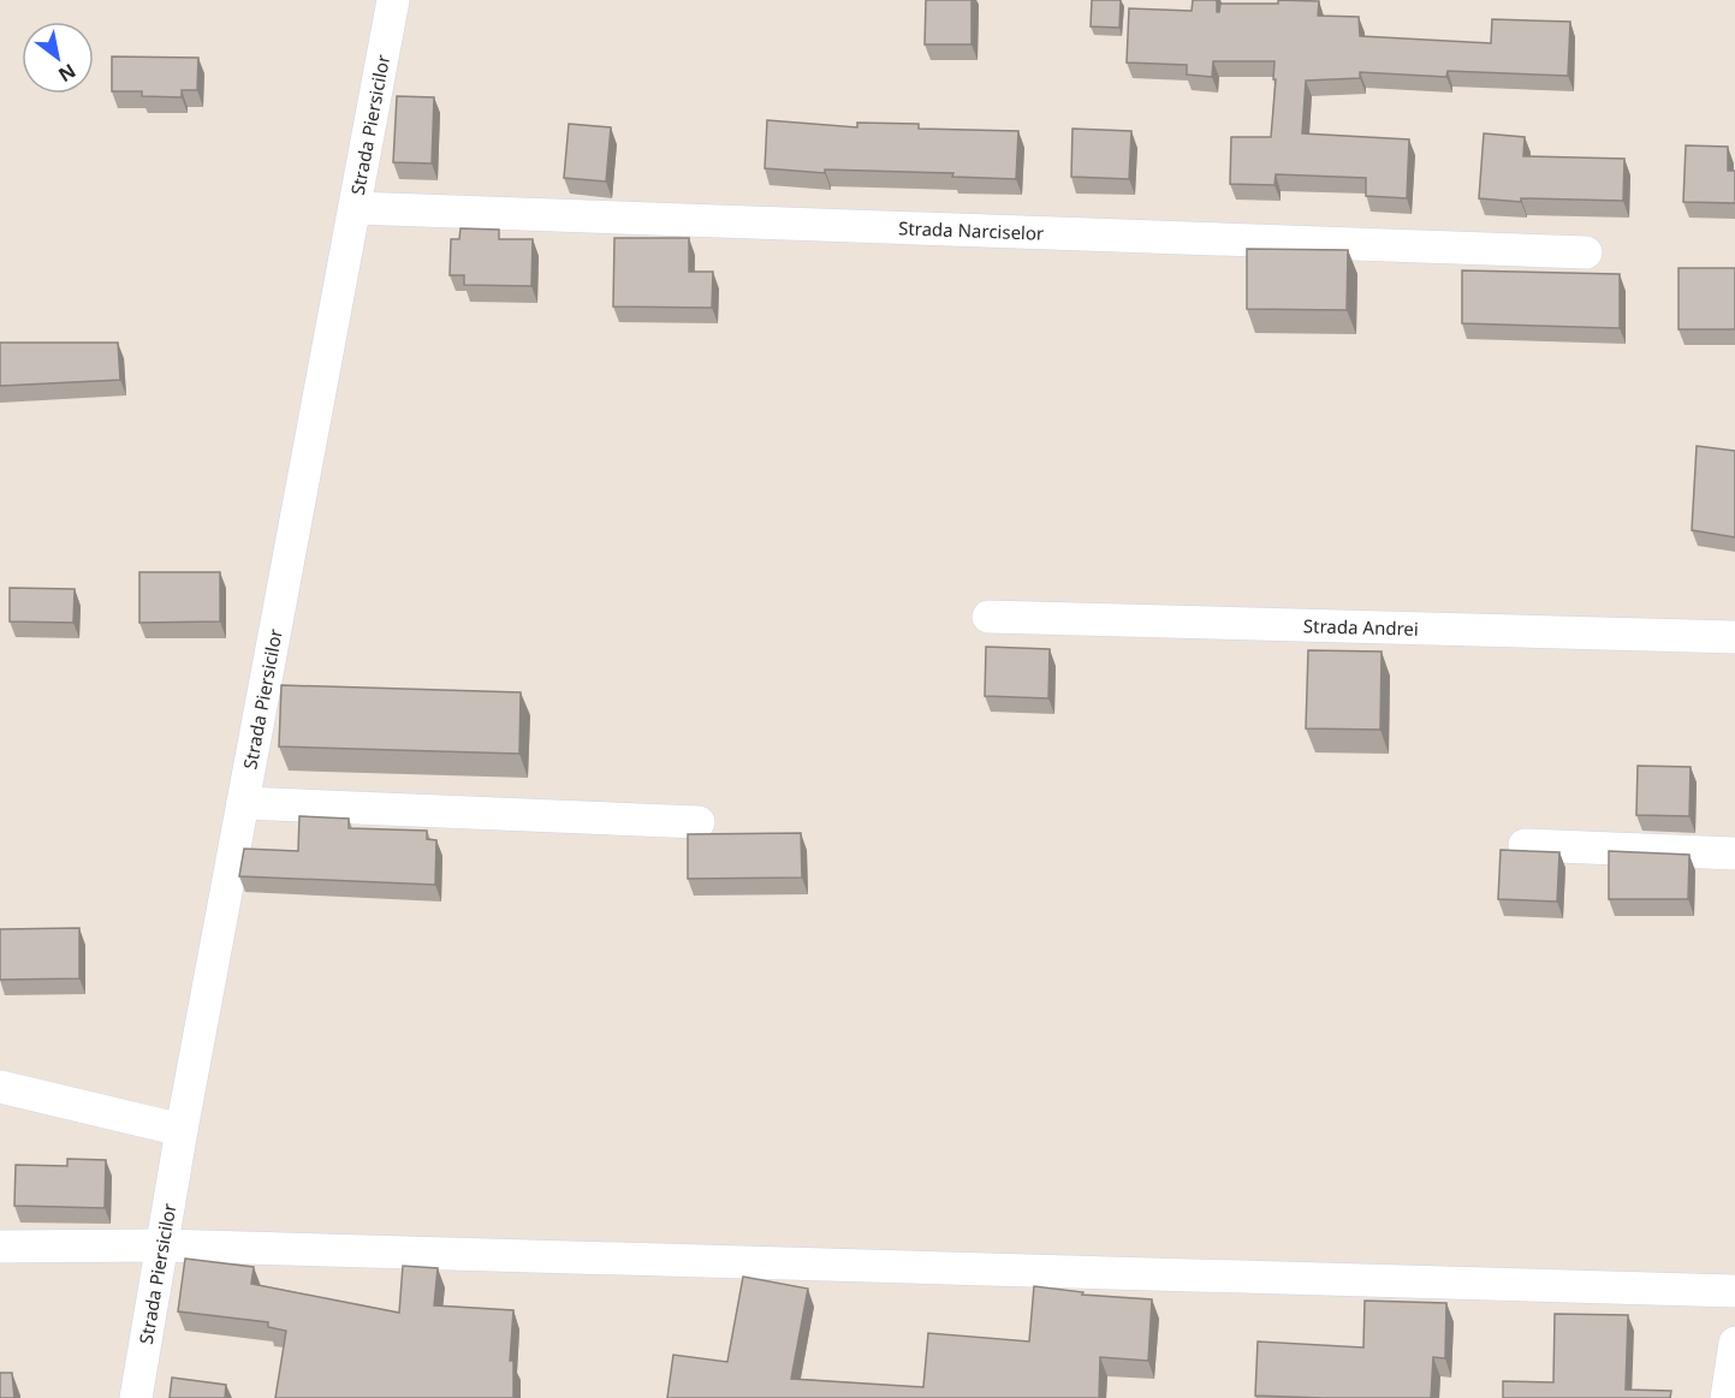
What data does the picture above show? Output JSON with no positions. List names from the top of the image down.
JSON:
{
  "streets": {
    "street": ["Strada Piersicilor", "Strada Narciselor", "Strada Andrei"]
  },
  "crossings": [
    ["Strada Piersicilor", "Strada Narciselor"]
  ],
  "north": "bottom right"
}
